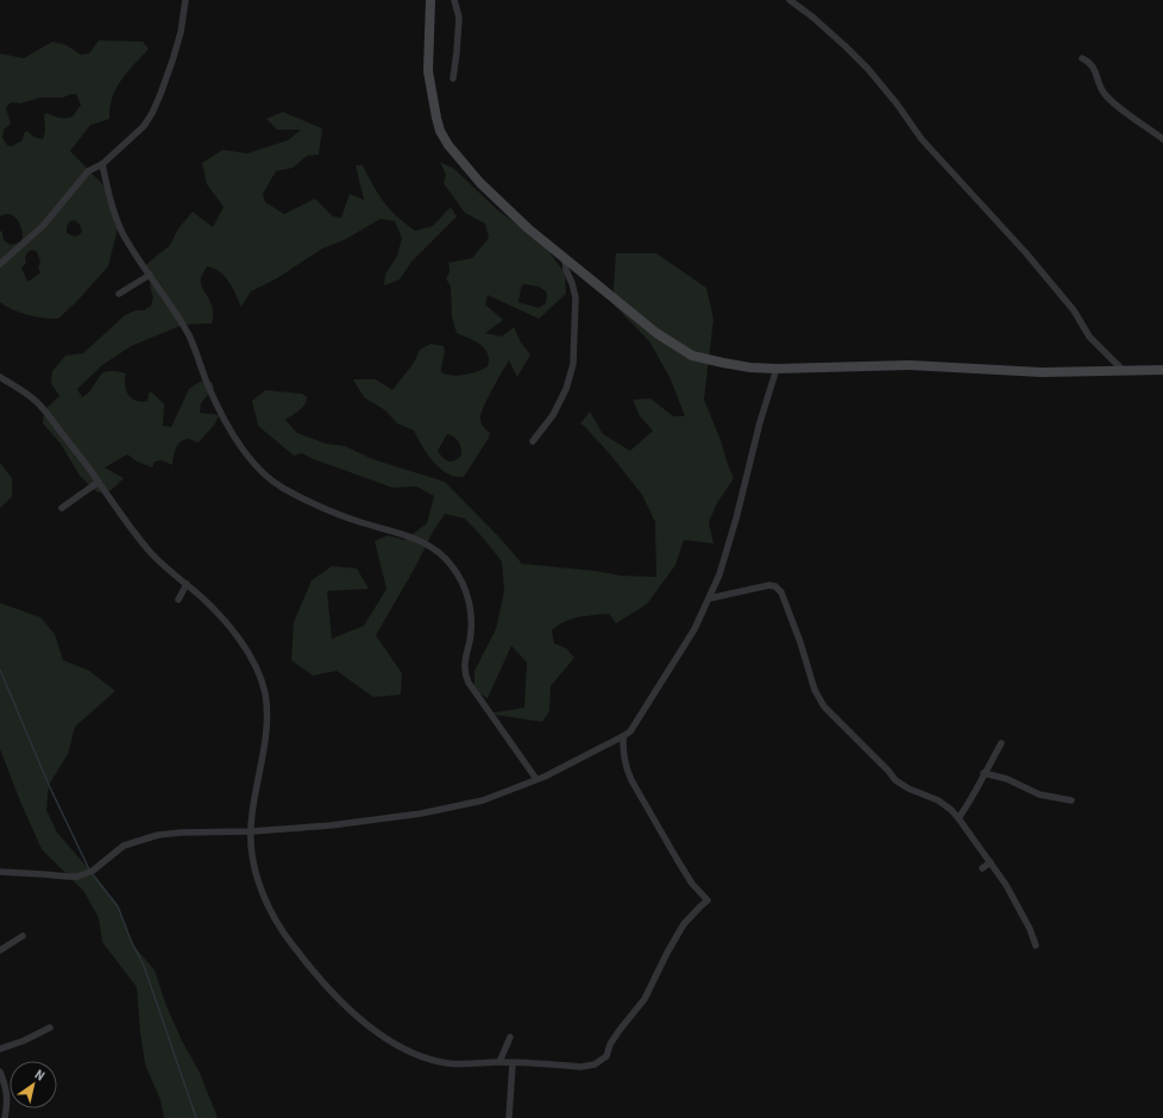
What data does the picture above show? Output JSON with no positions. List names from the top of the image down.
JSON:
{
  "north": "top right"
}
